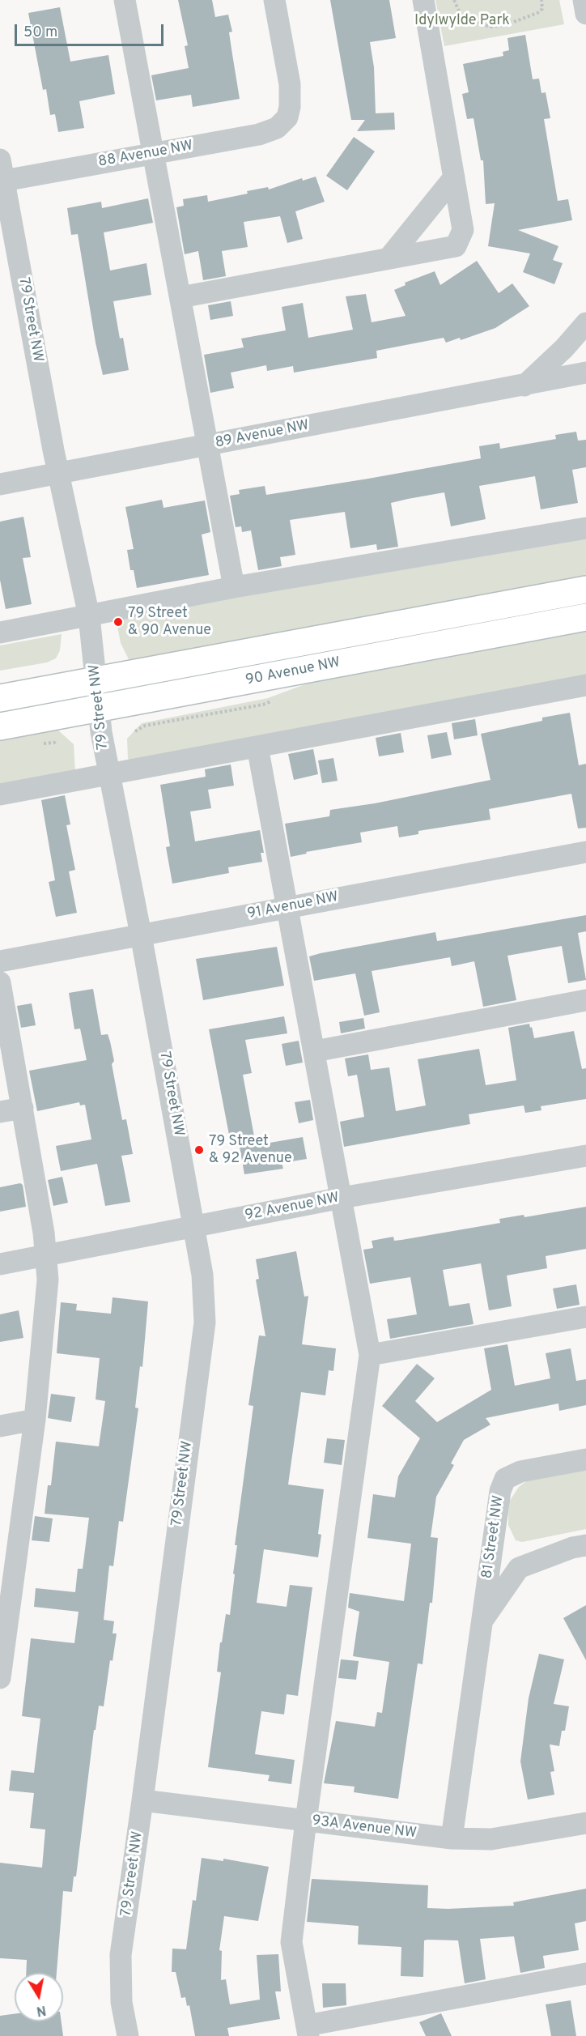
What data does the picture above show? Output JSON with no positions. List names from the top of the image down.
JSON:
{
  "streets": {
    "main road": ["90 Avenue NW"],
    "street": [
      "88 Avenue NW",
      "79 Street NW",
      "89 Avenue NW",
      "91 Avenue NW",
      "92 Avenue NW",
      "81 Street NW",
      "93A Avenue NW"
    ]
  },
  "crossings": [
    ["88 Avenue NW", "79 Street NW"],
    ["79 Street NW", "89 Avenue NW"],
    ["79 Street NW", "90 Avenue NW"],
    ["79 Street NW", "91 Avenue NW"],
    ["79 Street NW", "92 Avenue NW"],
    ["79 Street NW", "93A Avenue NW"],
    ["81 Street NW", "93A Avenue NW"]
  ],
  "parks": ["Idylwylde Park"],
  "places": ["79 Street & 90 Avenue", "79 Street & 92 Avenue"],
  "scale_bar": "50 m",
  "north": "bottom"
}
